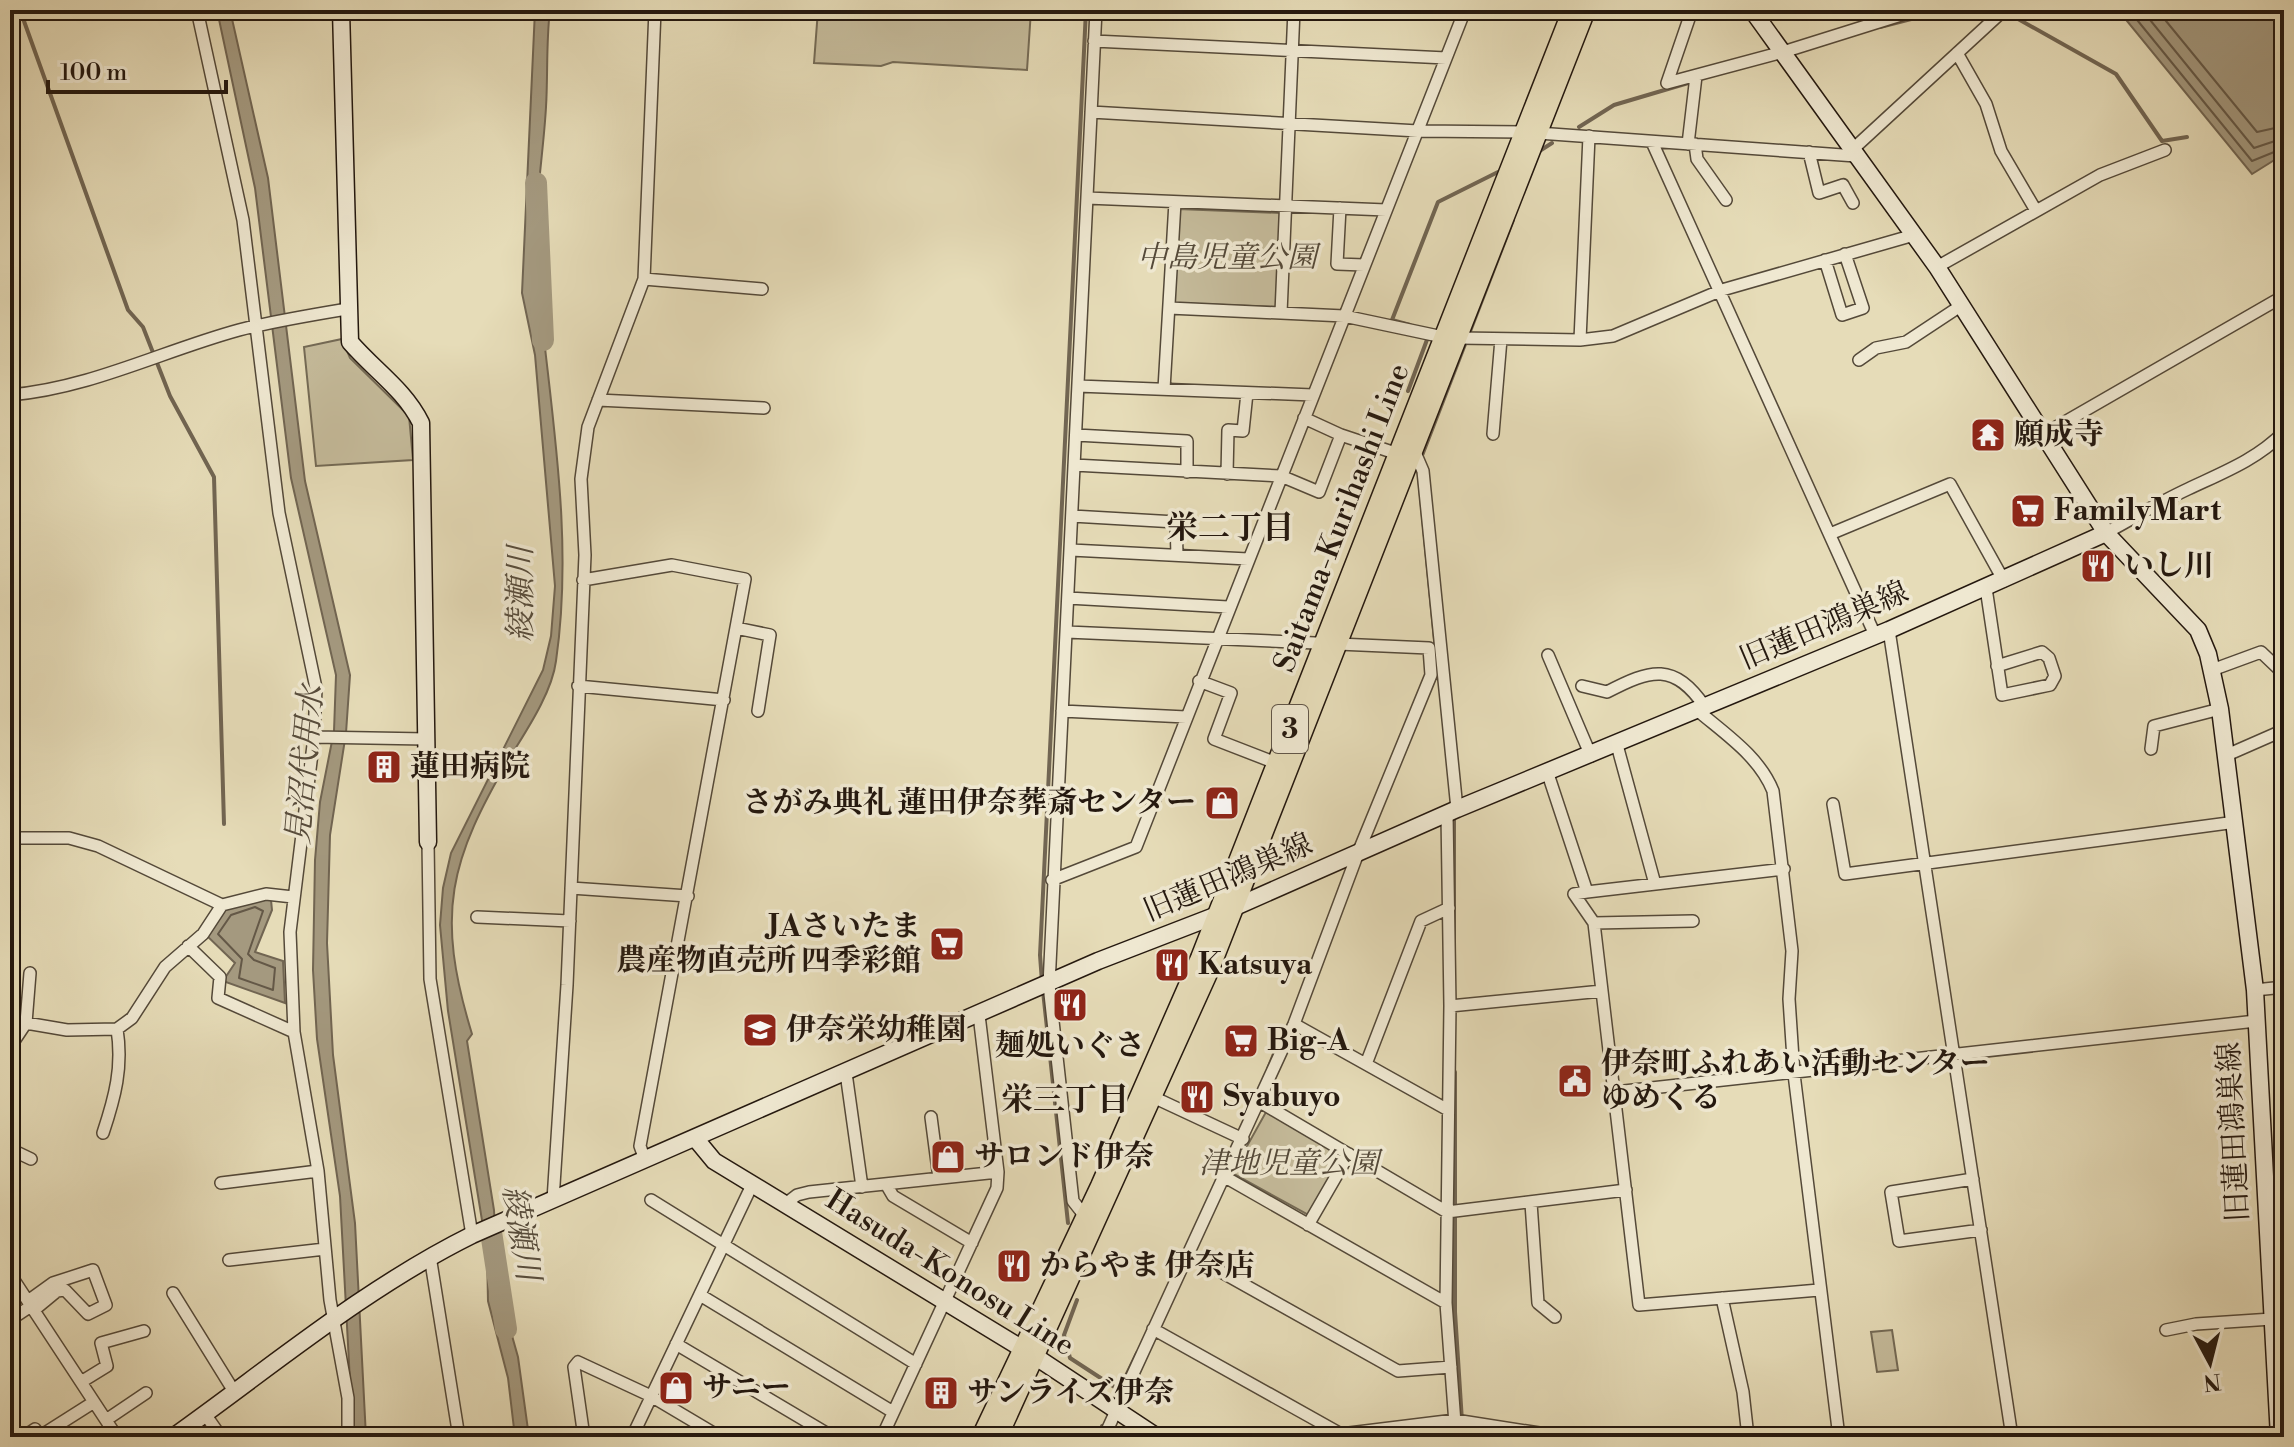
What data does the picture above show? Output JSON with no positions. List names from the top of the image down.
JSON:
{
  "streets": {
    "main road": ["Saitama-Kurihashi Line", "3"],
    "street": ["旧蓮田鴻巣線", "Hasuda-Konosu Line"]
  },
  "crossings": [
    ["Saitama-Kurihashi Line", "旧蓮田鴻巣線"],
    ["Saitama-Kurihashi Line", "Hasuda-Konosu Line"],
    ["旧蓮田鴻巣線", "Hasuda-Konosu Line"]
  ],
  "districts": ["栄二丁目", "栄三丁目"],
  "water": ["綾瀬川", "見沼代用水"],
  "parks": ["中島児童公園", "津地児童公園"],
  "places": {
    "temple": ["願成寺"],
    "supermarket": ["FamilyMart", "JAさいたま 農産物直売所 四季彩館", "Big-A"],
    "restaurant": [
      "いし川",
      "Katsuya",
      "麺処いぐさ",
      "Syabuyo",
      "からやま 伊奈店"
    ],
    "building": ["蓮田病院", "サンライズ伊奈"],
    "shop": ["さがみ典礼 蓮田伊奈葬斎センター", "サロンド伊奈", "サニー"],
    "school or university": ["伊奈栄幼稚園"],
    "public building": ["伊奈町ふれあい活動センター ゆめくる"]
  },
  "scale_bar": "100 m",
  "north": "bottom"
}
